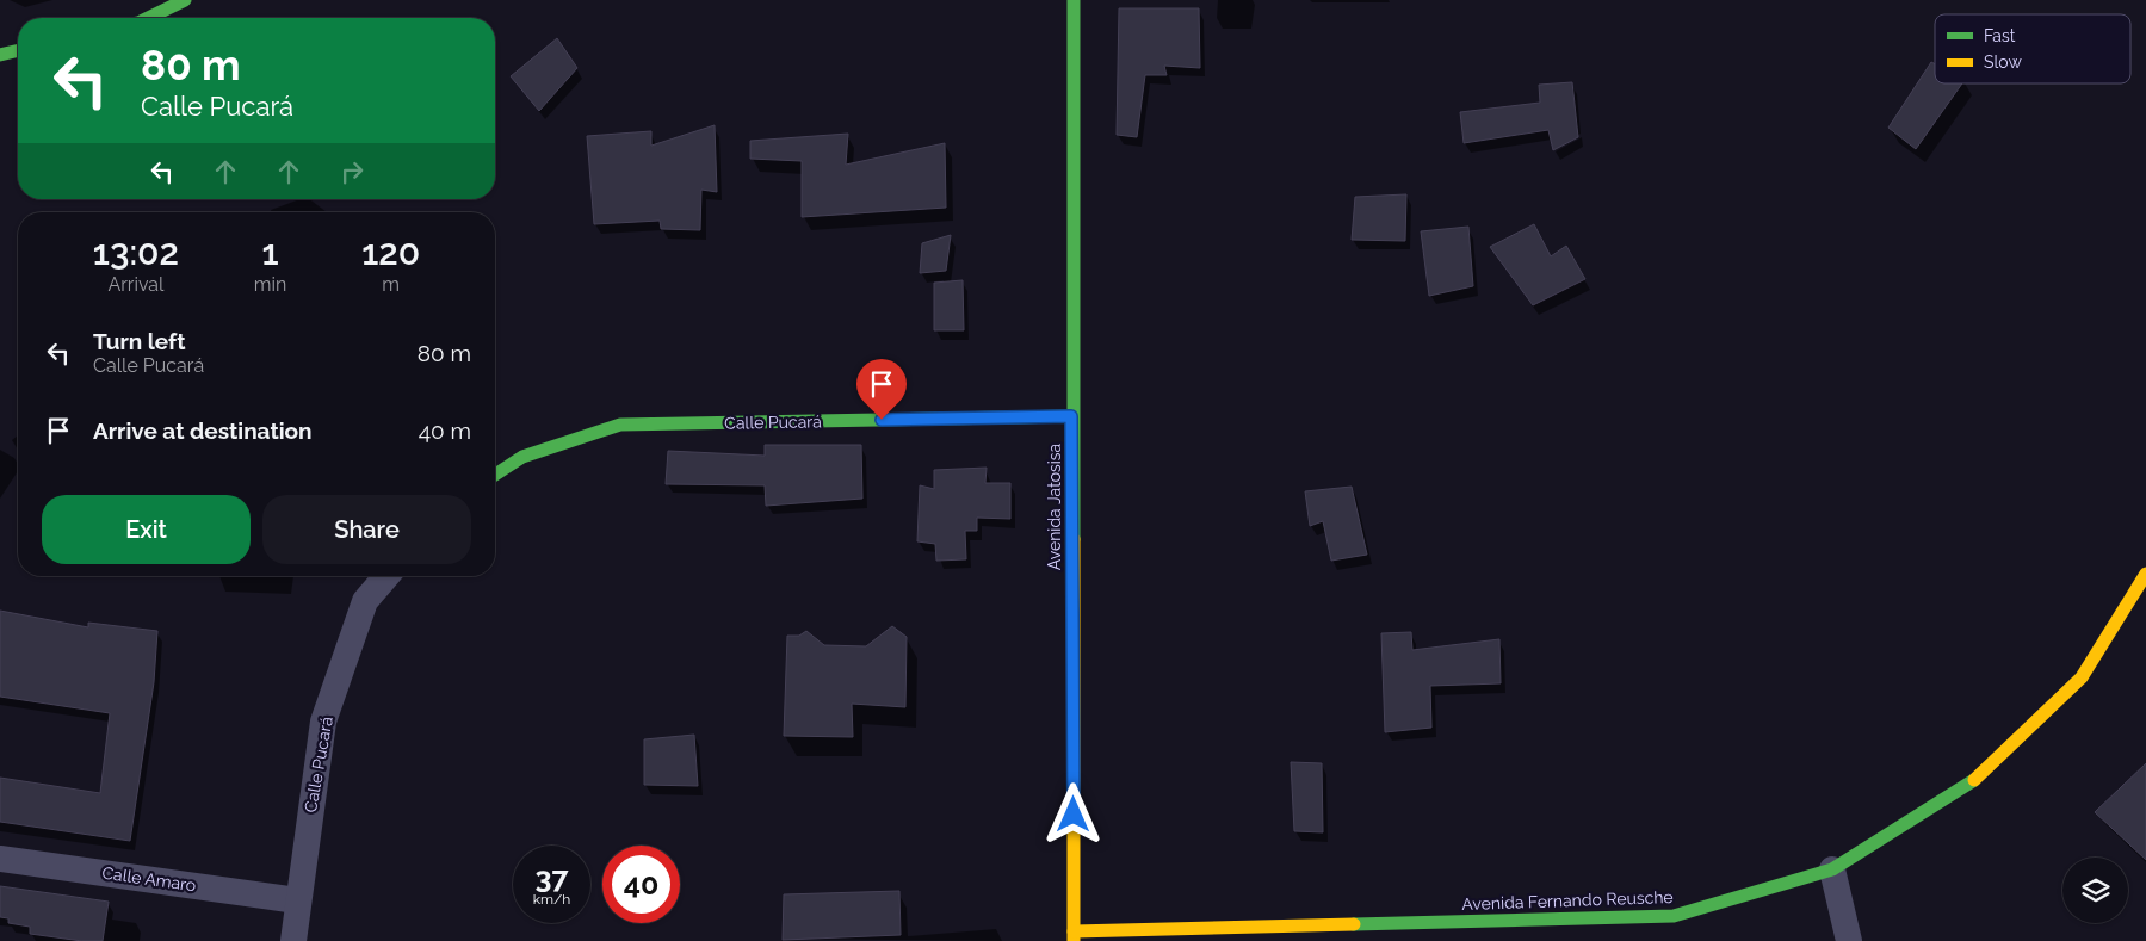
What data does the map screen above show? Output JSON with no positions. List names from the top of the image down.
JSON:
{
  "streets": {
    "street": [
      "Calle Pucará",
      "Avenida Jatosisa",
      "Calle Amaro",
      "Avenida Fernando Reusche"
    ]
  },
  "crossings": [
    ["Calle Pucará", "Avenida Jatosisa"],
    ["Calle Pucará", "Calle Amaro"],
    ["Avenida Jatosisa", "Avenida Fernando Reusche"]
  ],
  "legend": ["Fast", "Slow"],
  "page": {
    "turn": ["80 m", "Calle Pucará"],
    "eta": [
      "13:02",
      "Arrival",
      "1",
      "min",
      "120",
      "m"
    ],
    "list": [
      {
        "name": "Turn left",
        "note": "Calle Pucará",
        "value": "80 m"
      },
      {
        "name": "Arrive at destination",
        "value": "40 m"
      }
    ],
    "buttons": ["Exit", "Share"],
    "speed": "37 km/h",
    "limit": "40"
  }
}
